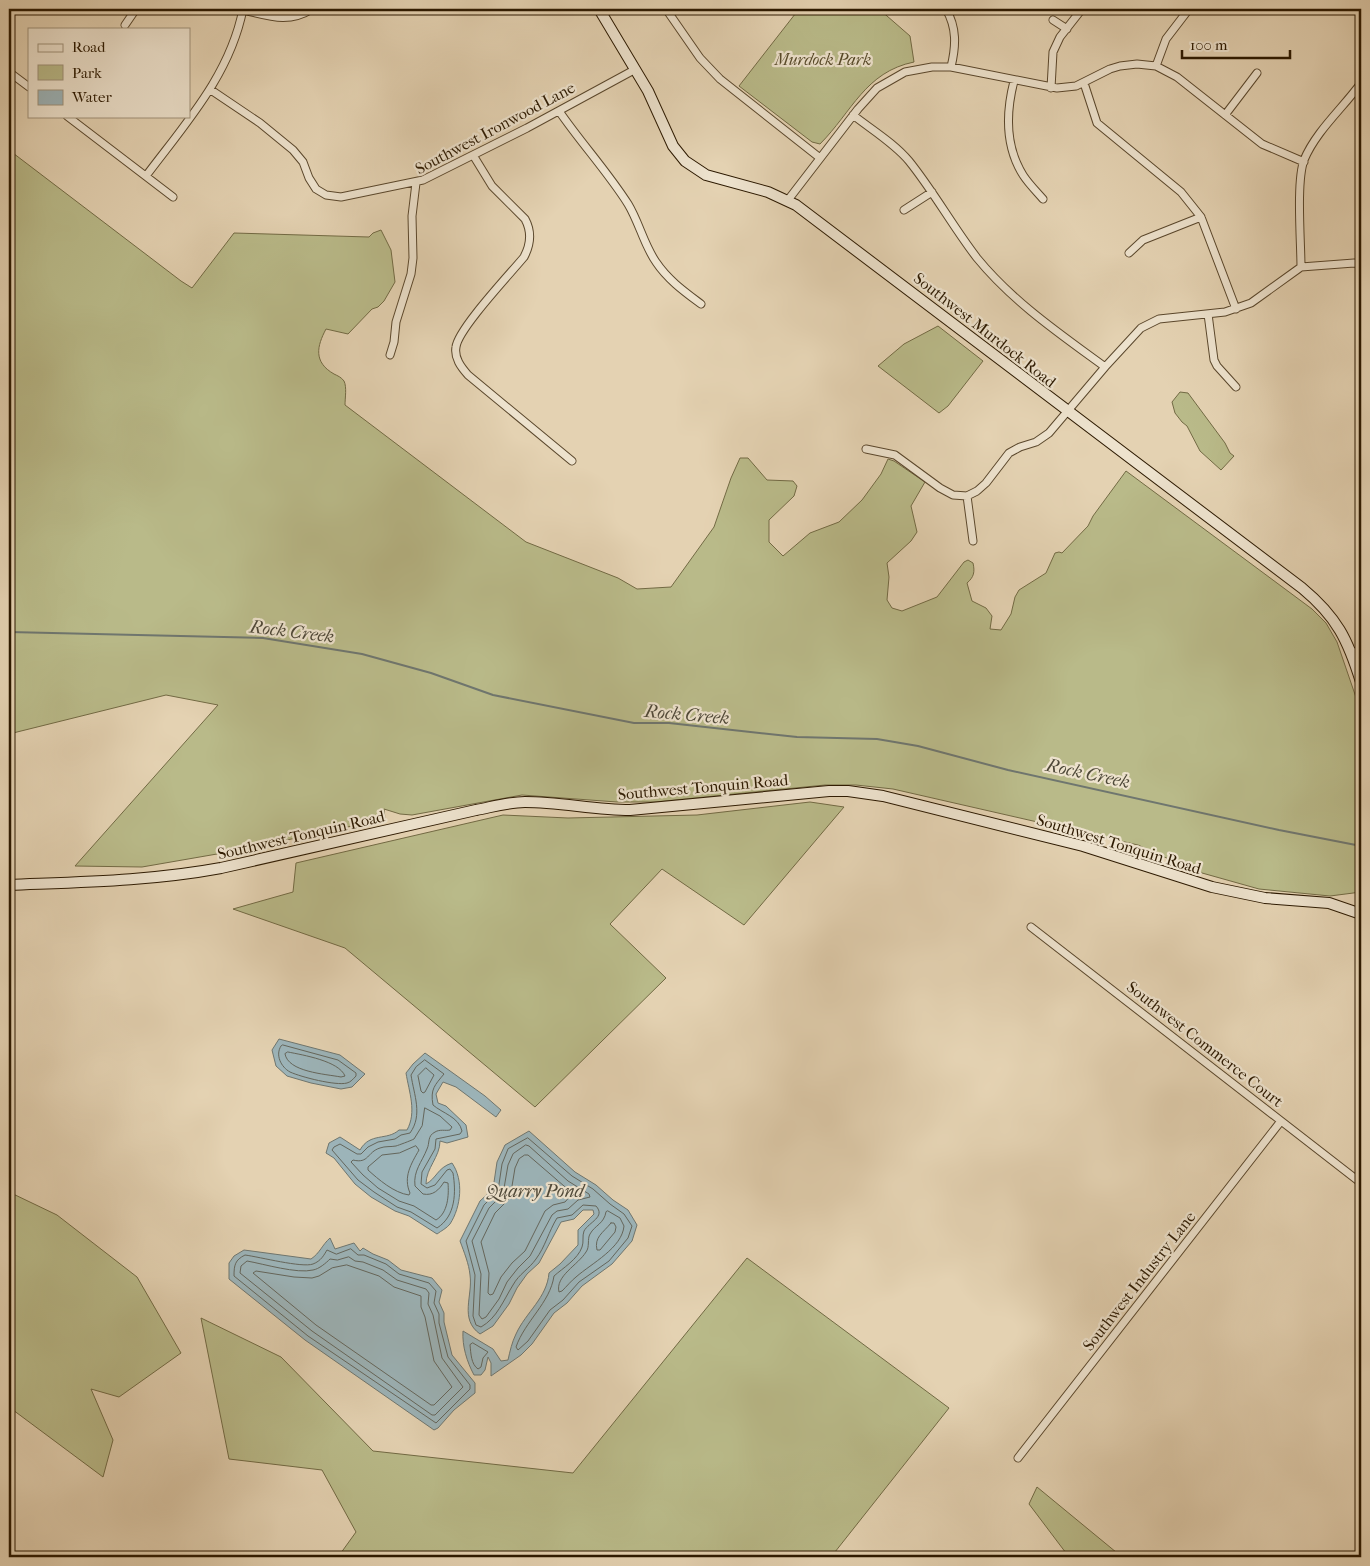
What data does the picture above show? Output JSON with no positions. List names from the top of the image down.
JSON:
{
  "streets": {
    "main road": ["Southwest Murdock Road", "Southwest Tonquin Road"],
    "street": ["Southwest Ironwood Lane", "Southwest Commerce Court", "Southwest Industry Lane"]
  },
  "crossings": [
    ["Southwest Ironwood Lane", "Southwest Murdock Road"],
    ["Southwest Commerce Court", "Southwest Industry Lane"]
  ],
  "water": ["Rock Creek", "Quarry Pond"],
  "parks": ["Murdock Park"],
  "legend": ["Road", "Park", "Water"],
  "scale_bar": "100 m"
}
